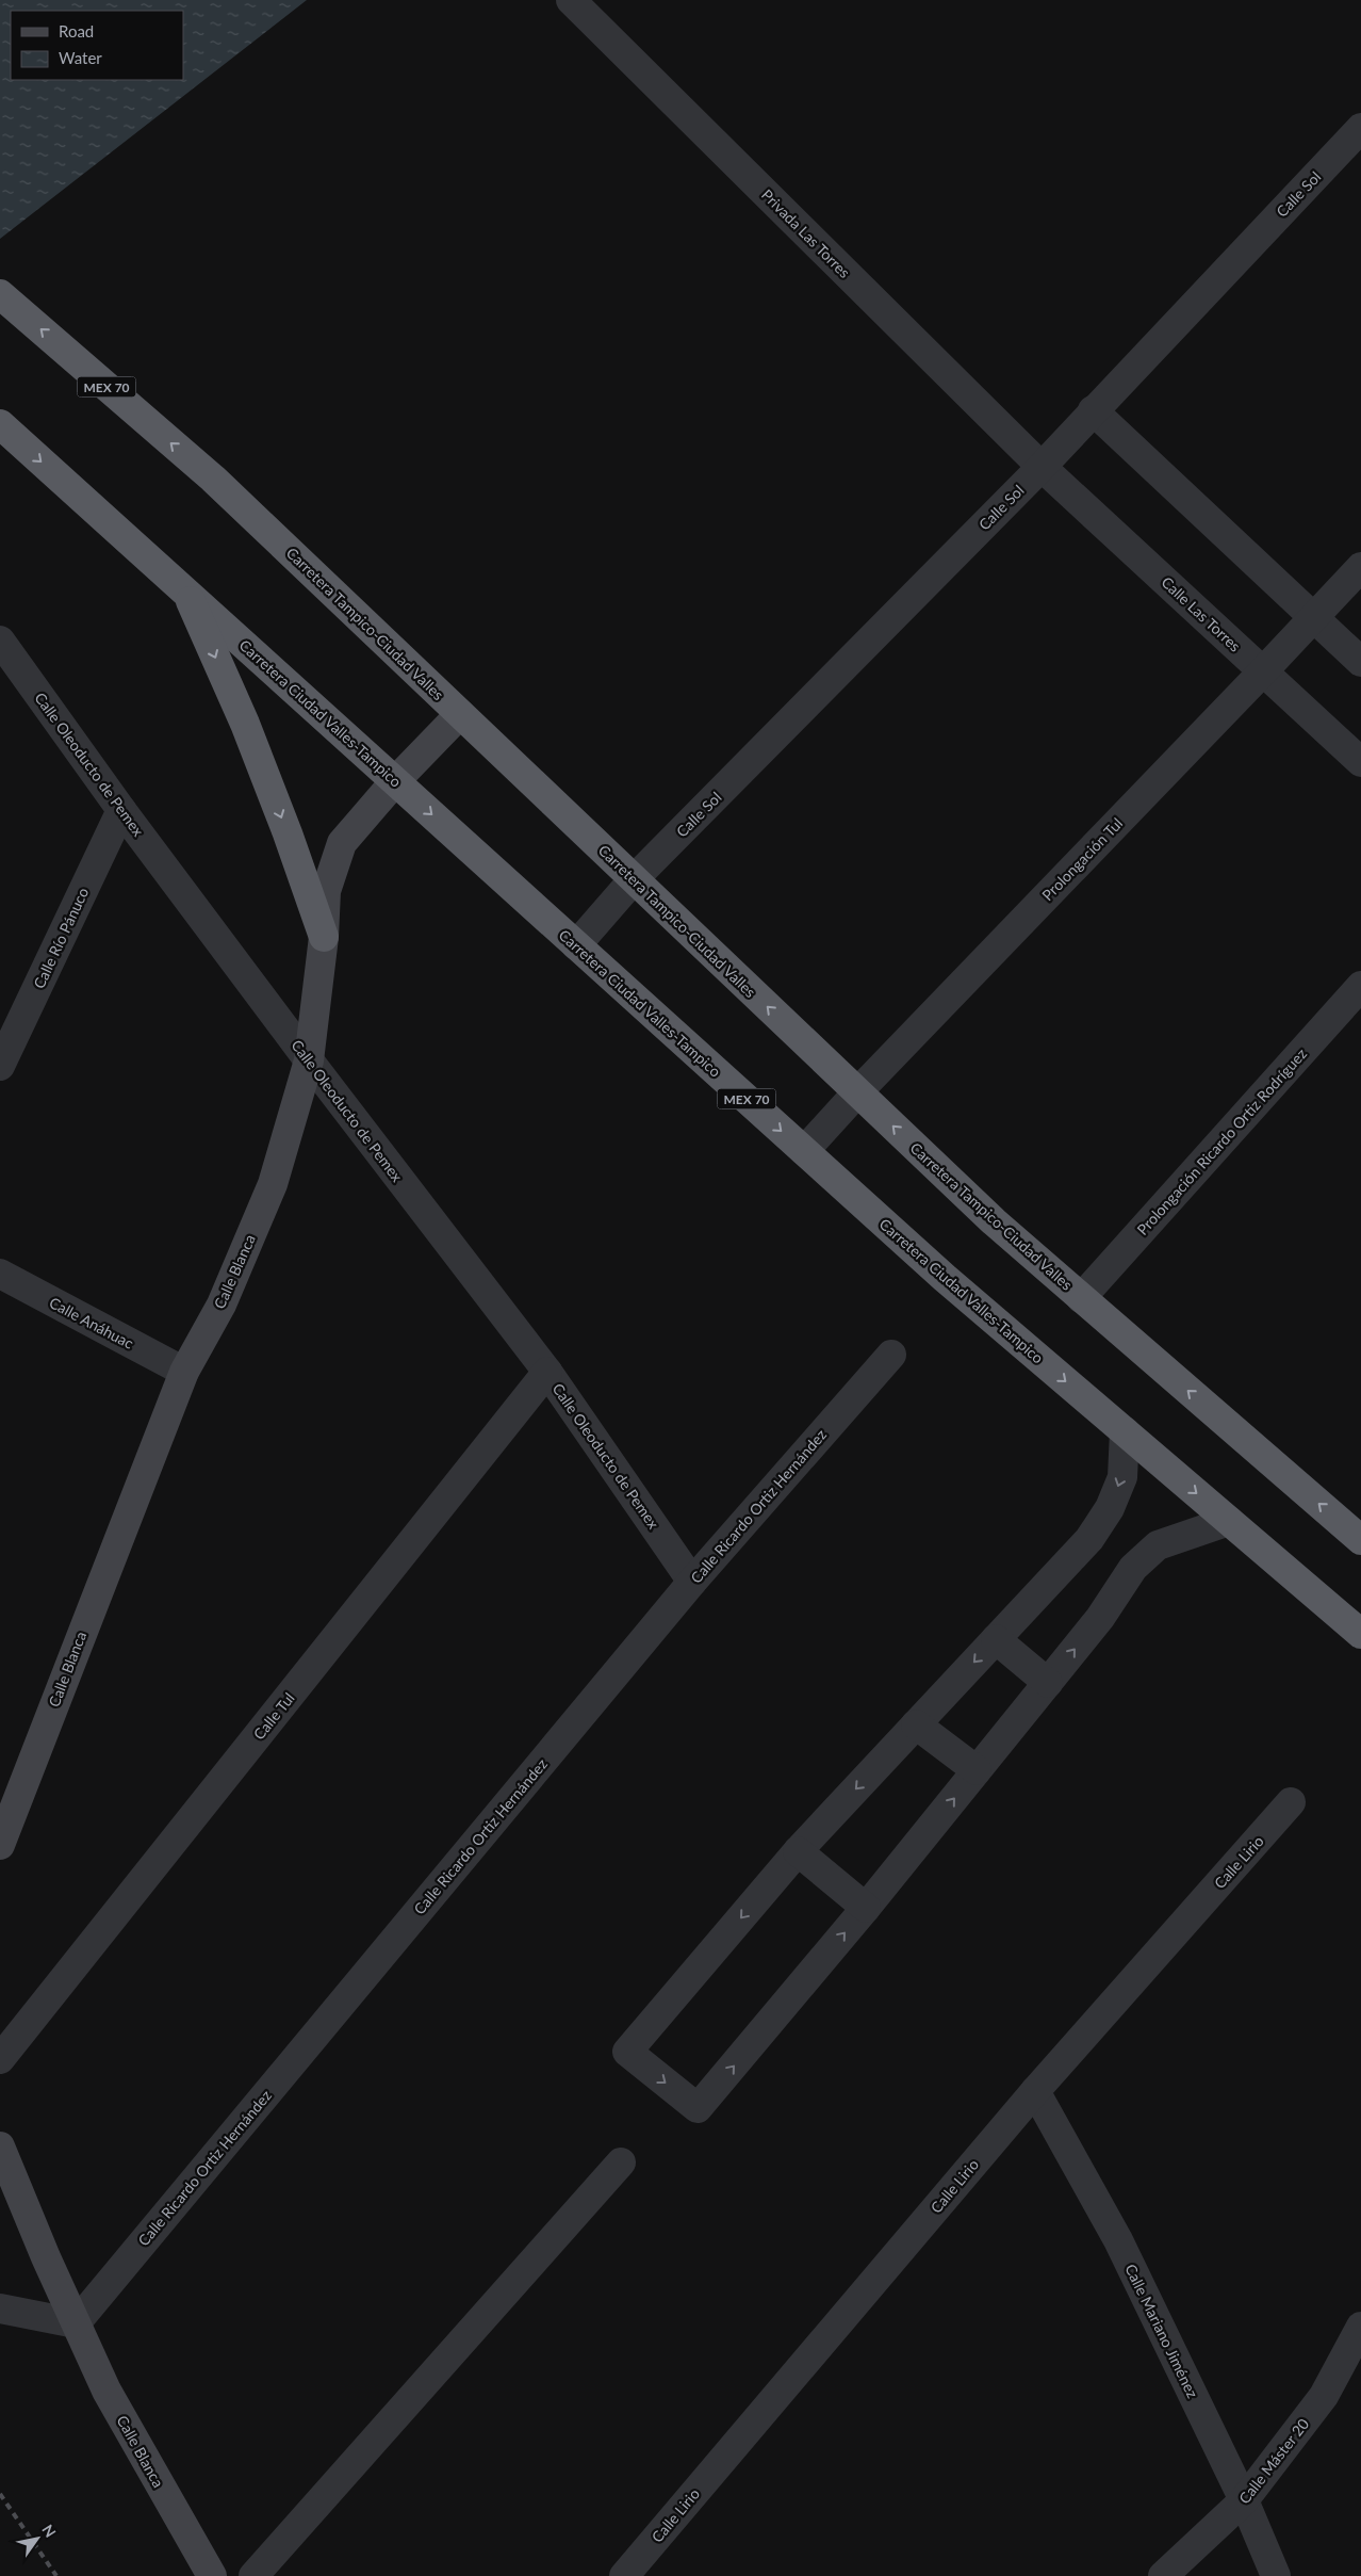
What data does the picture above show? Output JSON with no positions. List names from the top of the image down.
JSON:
{
  "streets": {
    "highway": ["MEX 70", "Carretera Tampico-Ciudad Valles", "Carretera Ciudad Valles-Tampico"],
    "main road": ["Calle Blanca"],
    "street": [
      "Calle Sol",
      "Privada Las Torres",
      "Calle Las Torres",
      "Calle Oleoducto de Pemex",
      "Prolongación Tul",
      "Calle Río Pánuco",
      "Prolongación Ricardo Ortiz Rodríguez",
      "Calle Anáhuac",
      "Calle Ricardo Ortiz Hernández",
      "Calle Tul",
      "Calle Lirio",
      "Calle Mariano Jiménez",
      "Calle Máster 20"
    ]
  },
  "crossings": [
    ["Calle Sol", "Privada Las Torres"],
    ["Calle Sol", "Calle Las Torres"],
    ["Calle Sol", "Carretera Tampico-Ciudad Valles"],
    ["Calle Sol", "Carretera Ciudad Valles-Tampico"],
    ["Privada Las Torres", "Calle Las Torres"],
    ["Calle Las Torres", "Prolongación Tul"],
    ["Carretera Tampico-Ciudad Valles", "Prolongación Tul"],
    ["Carretera Tampico-Ciudad Valles", "Prolongación Ricardo Ortiz Rodríguez"],
    ["Carretera Tampico-Ciudad Valles", "Calle Blanca"],
    ["Carretera Ciudad Valles-Tampico", "Prolongación Tul"],
    ["Carretera Ciudad Valles-Tampico", "Calle Blanca"],
    ["Calle Oleoducto de Pemex", "Calle Río Pánuco"],
    ["Calle Oleoducto de Pemex", "Calle Blanca"],
    ["Calle Oleoducto de Pemex", "Calle Ricardo Ortiz Hernández"],
    ["Calle Oleoducto de Pemex", "Calle Tul"],
    ["Calle Blanca", "Calle Anáhuac"],
    ["Calle Blanca", "Calle Ricardo Ortiz Hernández"],
    ["Calle Lirio", "Calle Mariano Jiménez"],
    ["Calle Mariano Jiménez", "Calle Máster 20"]
  ],
  "one_way": ["Carretera Tampico-Ciudad Valles", "Carretera Ciudad Valles-Tampico"],
  "legend": ["Road", "Water"],
  "north": "top right"
}
